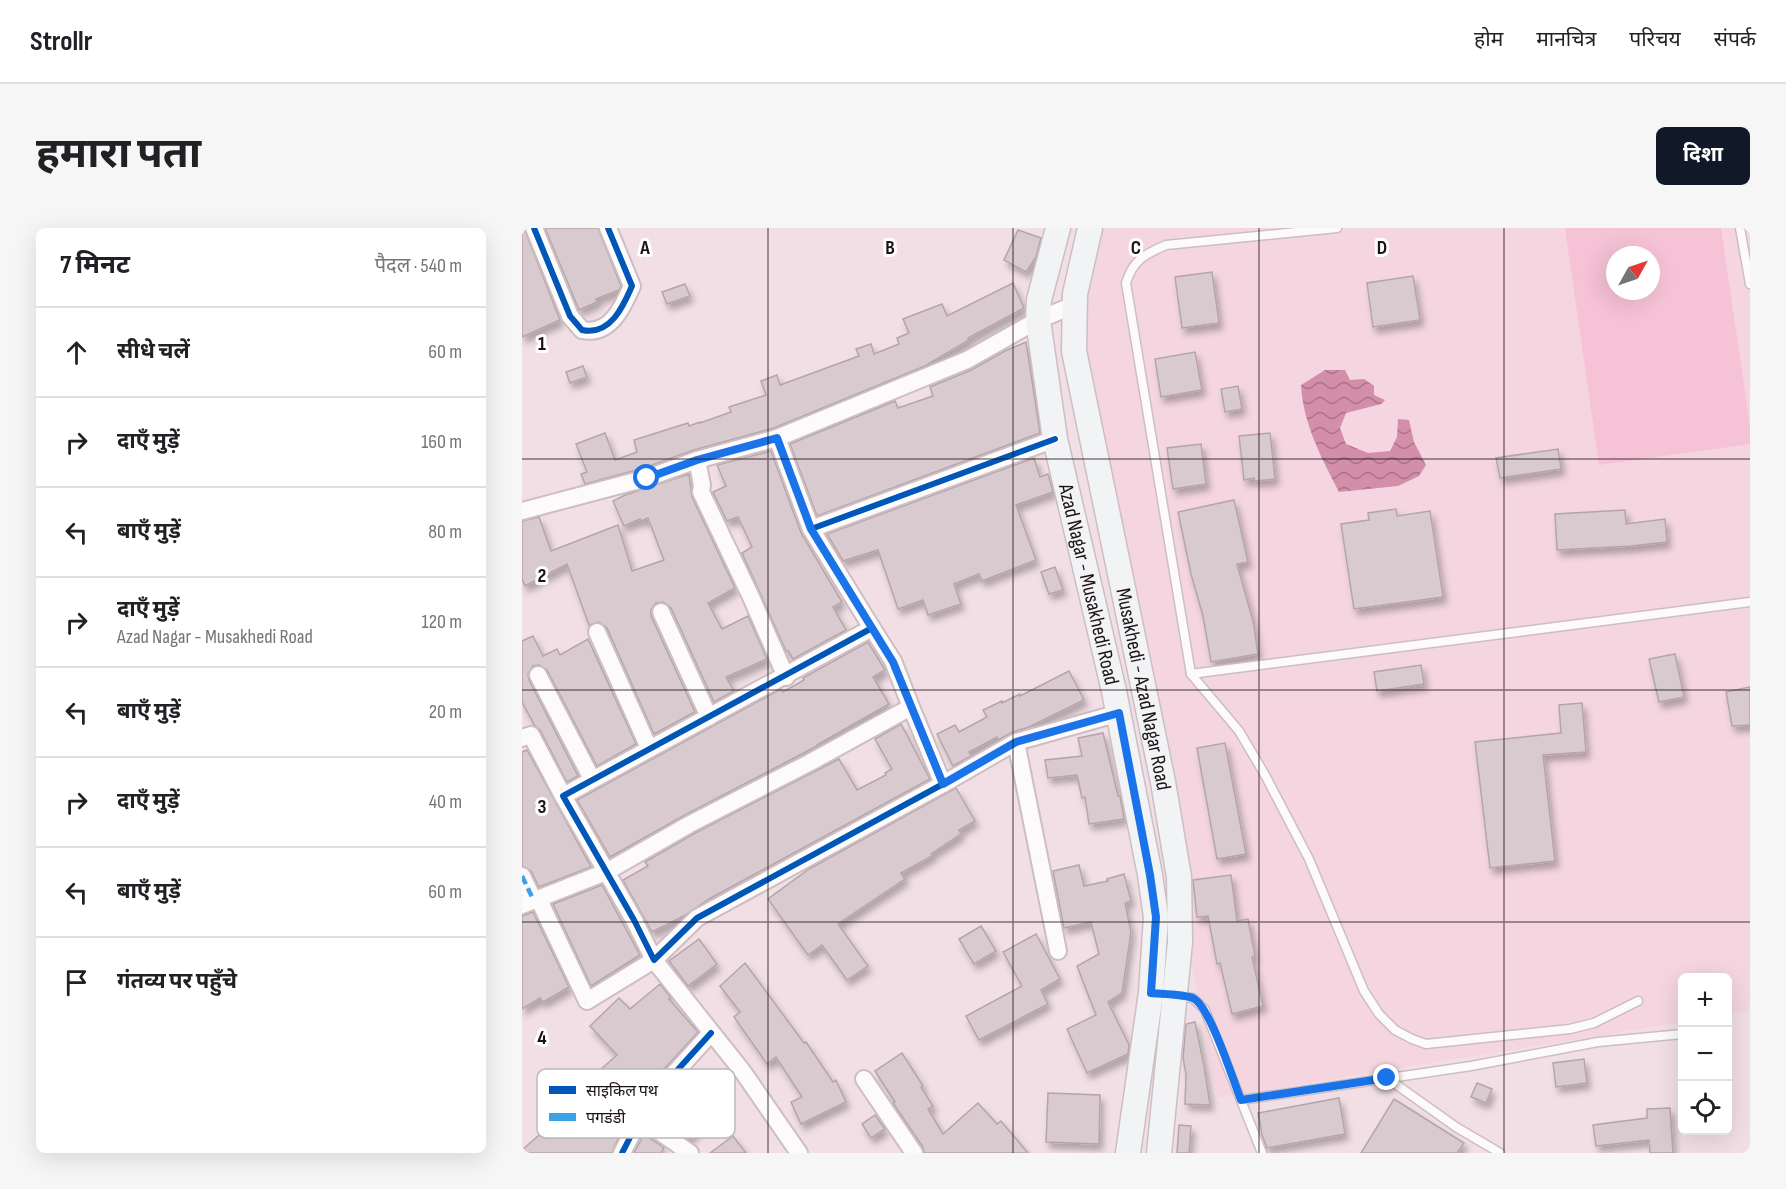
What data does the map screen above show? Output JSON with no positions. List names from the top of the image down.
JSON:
{
  "streets": {
    "main road": ["Azad Nagar - Musakhedi Road", "Musakhedi - Azad Nagar Road"]
  },
  "crossings": [
    ["Azad Nagar - Musakhedi Road", "Musakhedi - Azad Nagar Road"]
  ],
  "legend": ["साइकिल पथ", "पगडंडी"],
  "north": "top right",
  "page": {
    "header": "Strollr",
    "nav": [
      "होम",
      "मानचित्र",
      "परिचय",
      "संपर्क"
    ],
    "buttons": "दिशा",
    "title": "हमारा पता",
    "heading": ["7 मिनट", "पैदल · 540 m"],
    "list": [
      ["सीधे चलें", "60 m"],
      ["दाएँ मुड़ें", "160 m"],
      ["बाएँ मुड़ें", "80 m"],
      ["दाएँ मुड़ें", "Azad Nagar - Musakhedi Road", "120 m"],
      ["बाएँ मुड़ें", "20 m"],
      ["दाएँ मुड़ें", "40 m"],
      ["बाएँ मुड़ें", "60 m"],
      "गंतव्य पर पहुँचे"
    ],
    "map_buttons": ["+", "−"]
  },
  "grid": {
    "columns": [
      "A",
      "B",
      "C",
      "D"
    ],
    "rows": [
      "1",
      "2",
      "3",
      "4"
    ]
  }
}
